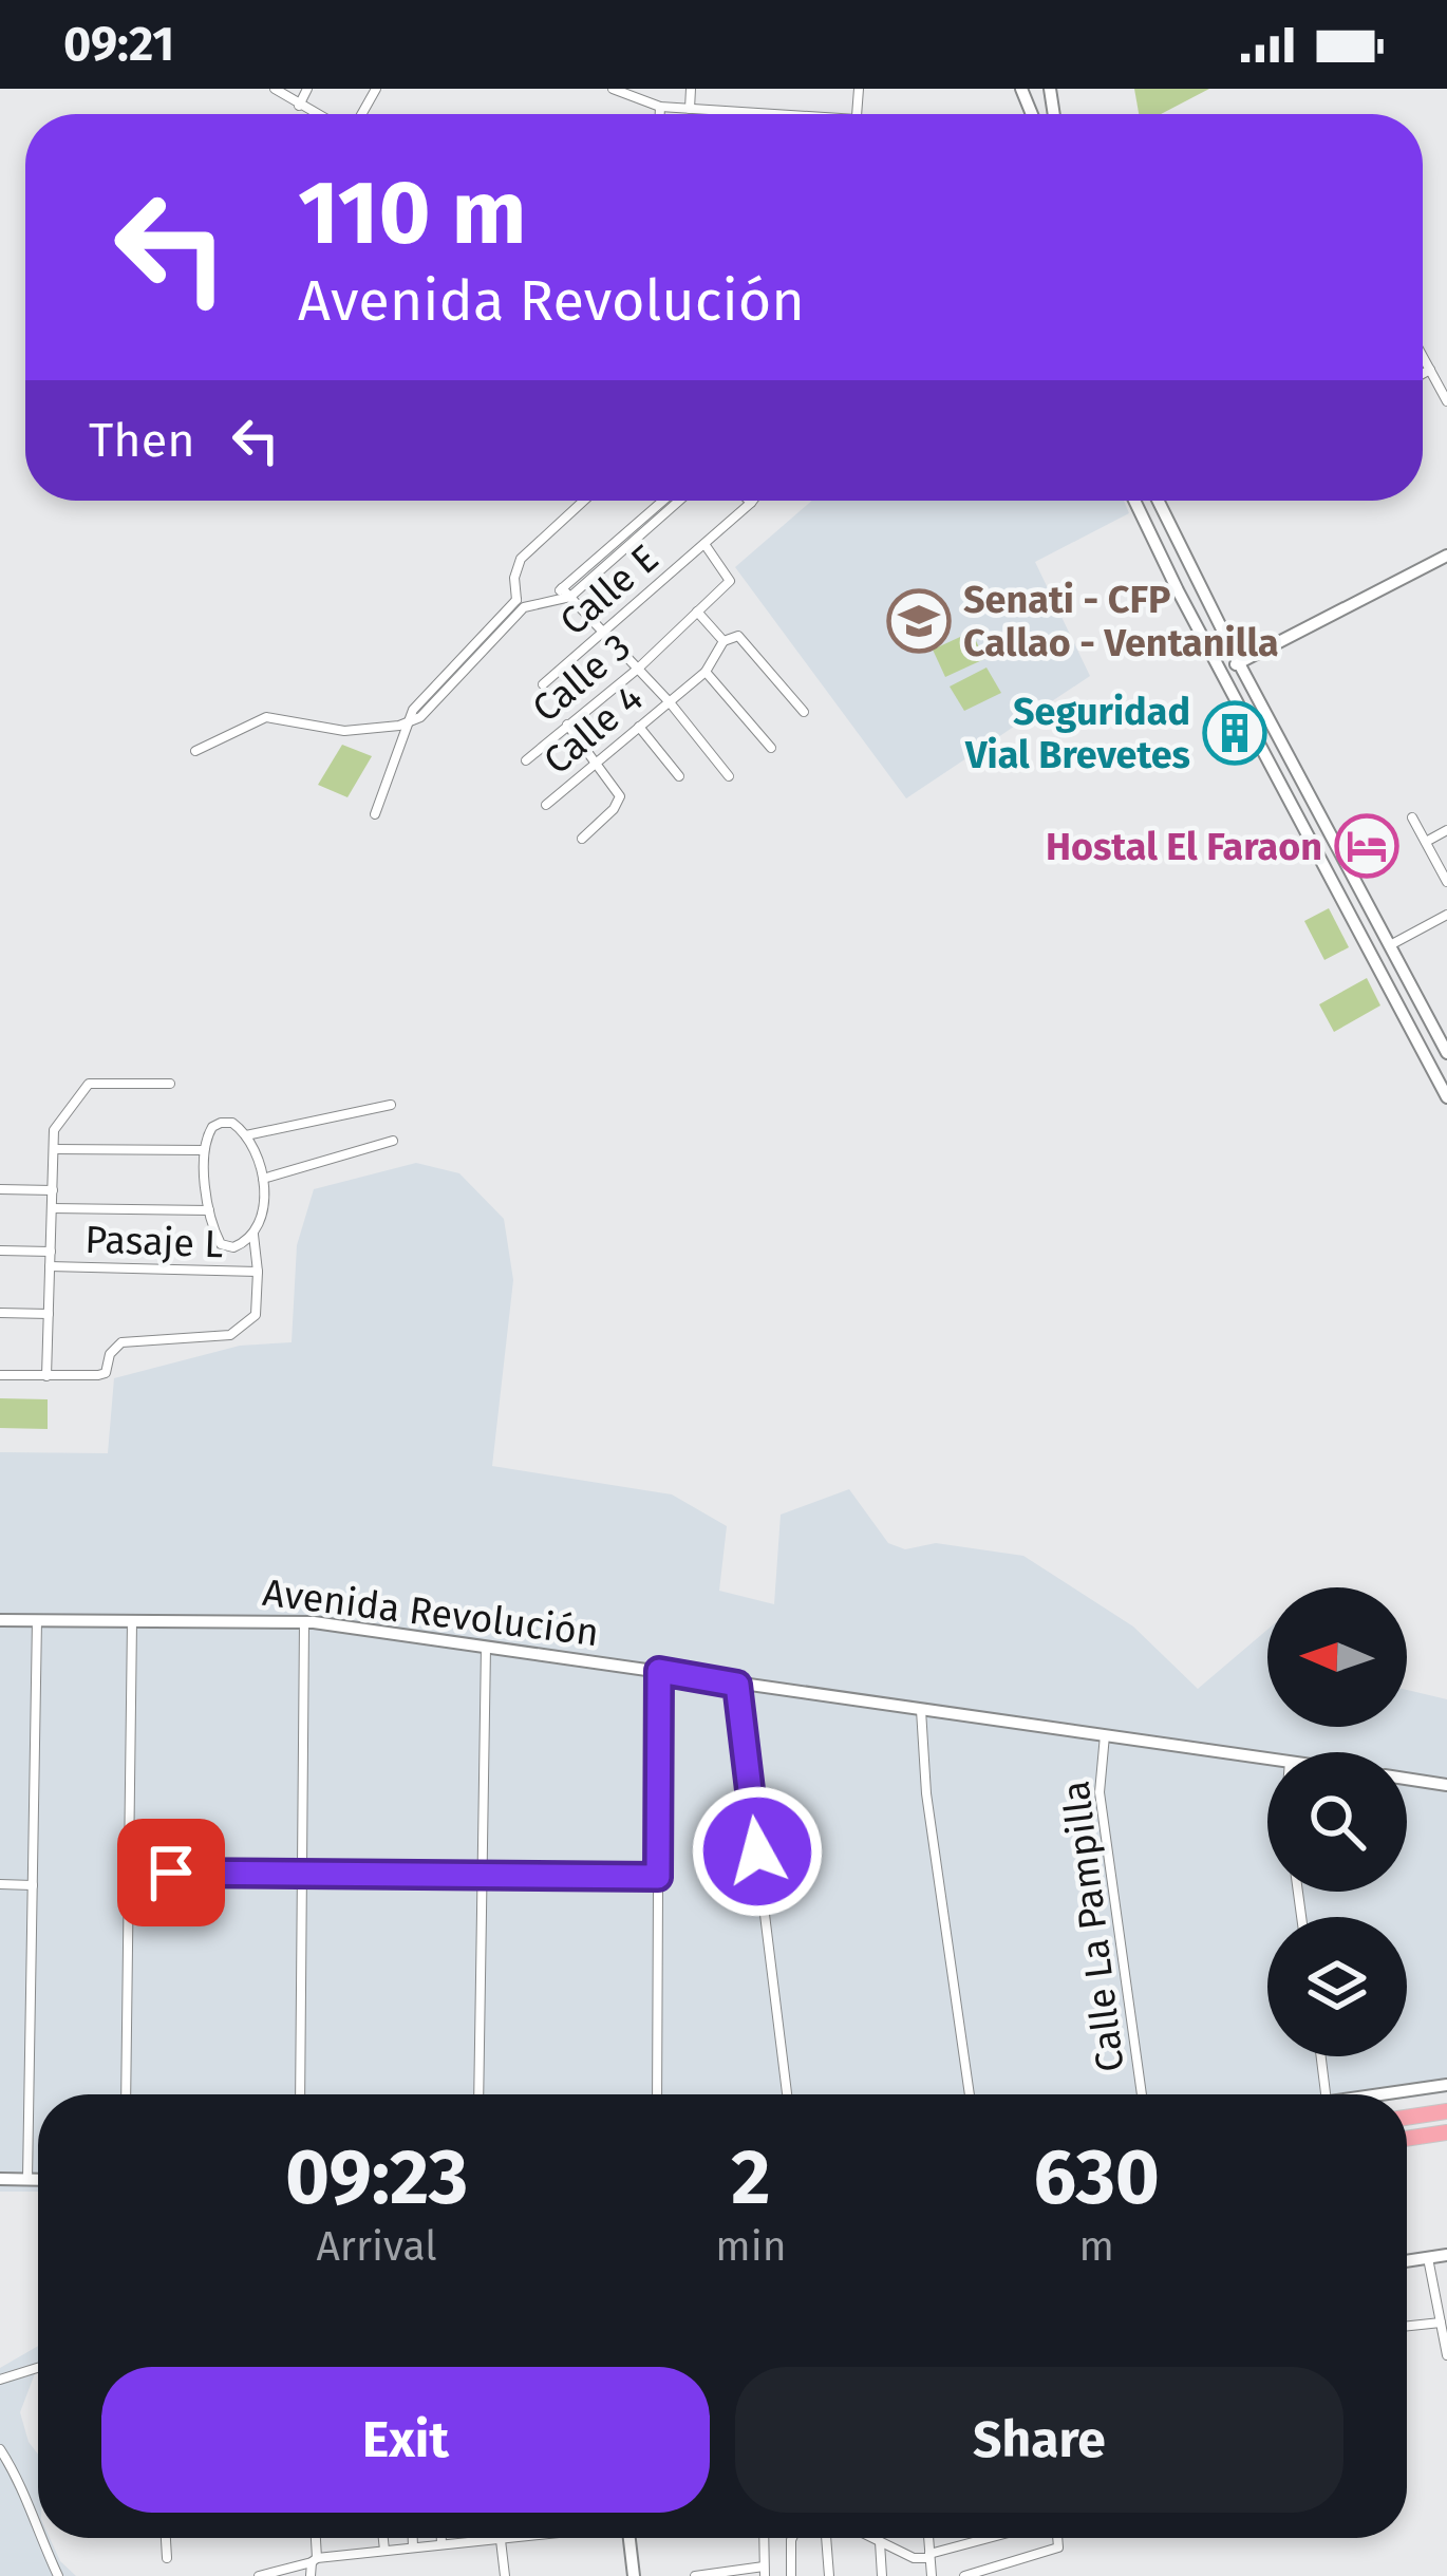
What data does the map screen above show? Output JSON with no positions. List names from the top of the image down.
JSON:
{
  "streets": {
    "street": [
      "Calle E",
      "Calle 3",
      "Calle 4",
      "Pasaje L",
      "Avenida Revolución",
      "Calle La Pampilla"
    ]
  },
  "crossings": [
    ["Calle E", "Calle 3"],
    ["Avenida Revolución", "Calle La Pampilla"]
  ],
  "places": {
    "school or university": ["Senati - CFP Callao - Ventanilla"],
    "building": ["Seguridad Vial Brevetes"],
    "hotel": ["Hostal El Faraon"]
  },
  "north": "left",
  "page": {
    "status": "09:21",
    "turn": ["110 m", "Avenida Revolución"],
    "then": "Then",
    "eta": [
      "09:23",
      "Arrival",
      "2",
      "min",
      "630",
      "m"
    ],
    "buttons": ["Exit", "Share"]
  }
}
